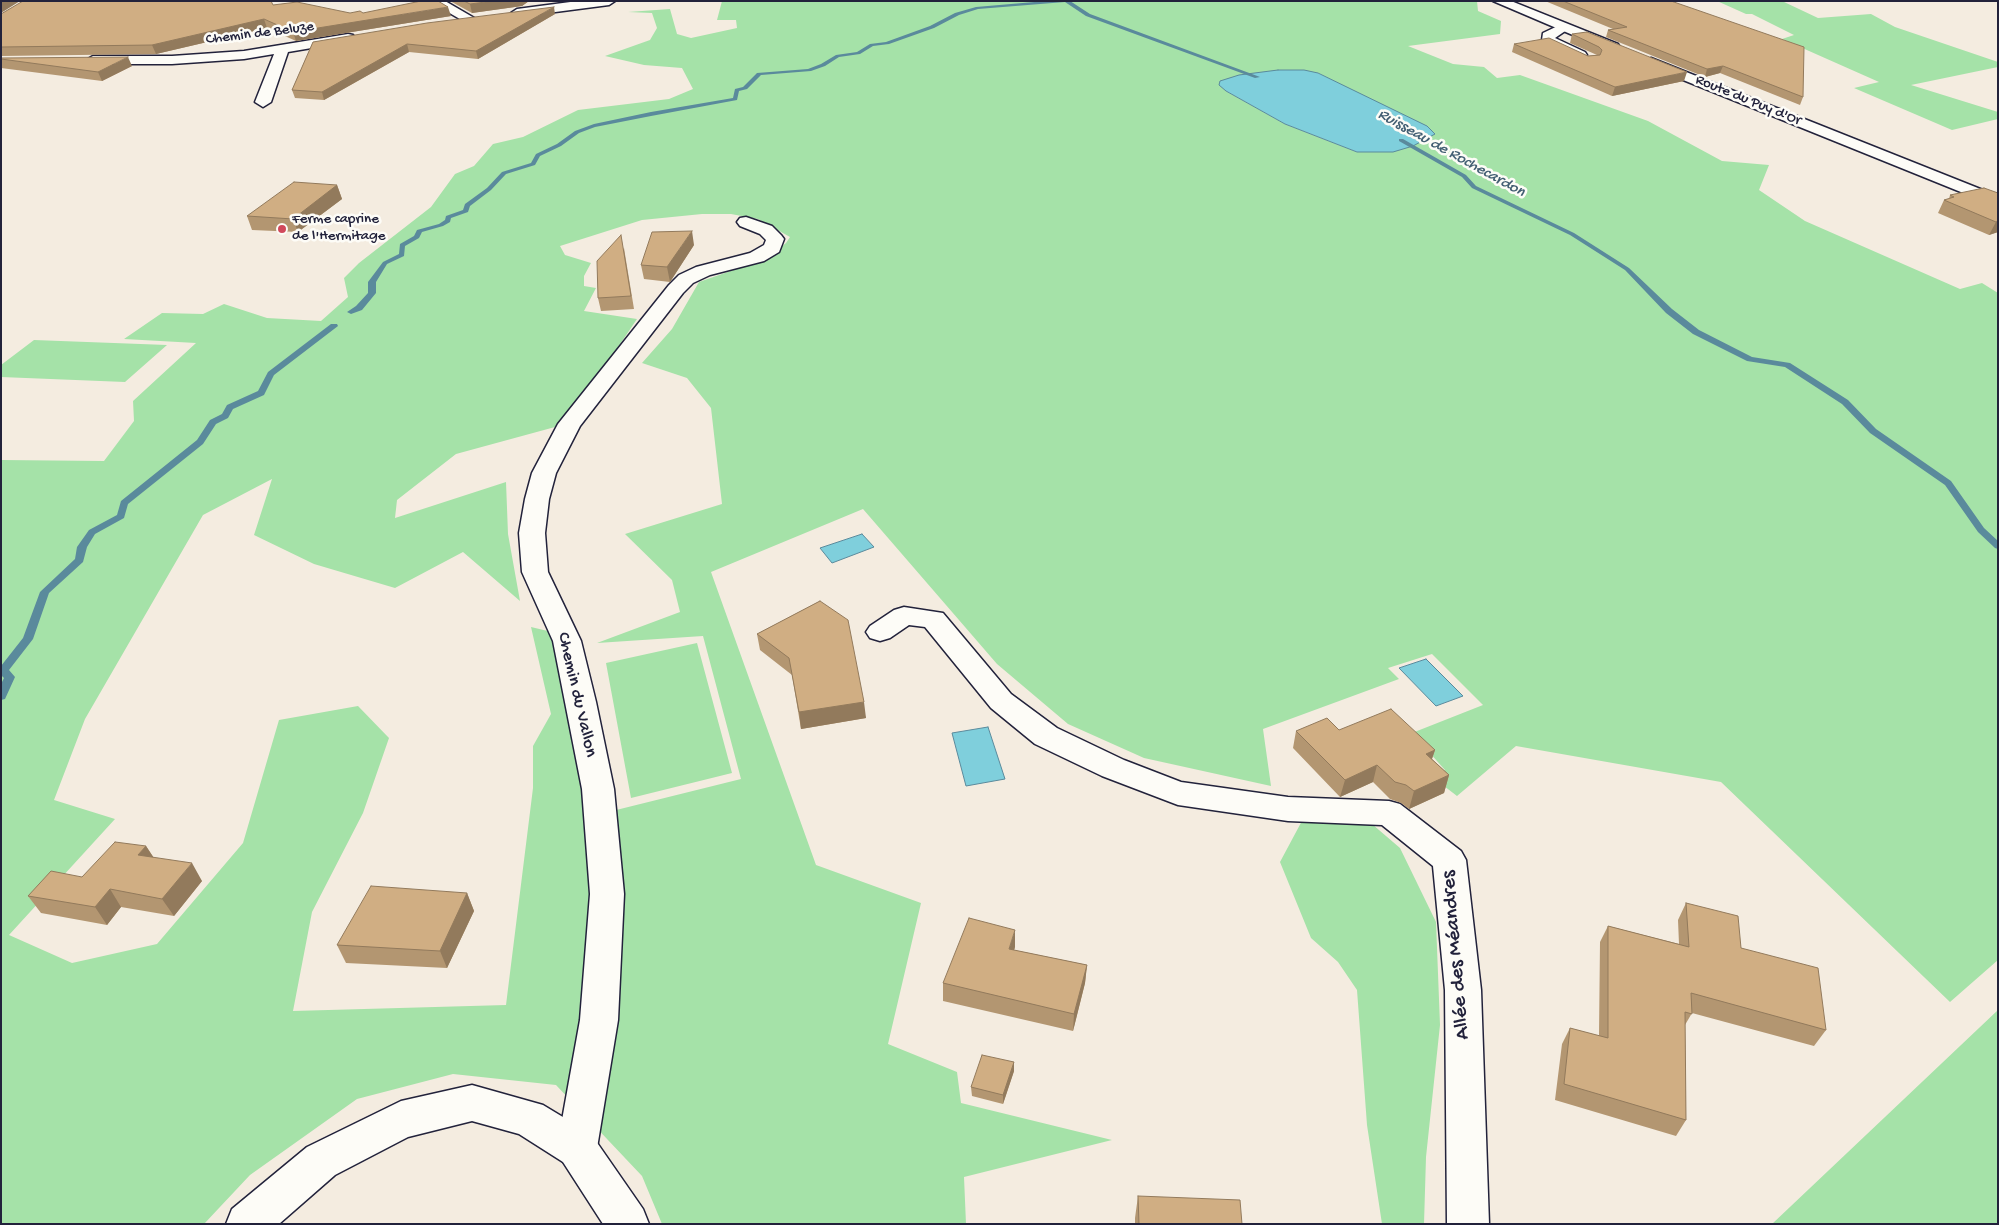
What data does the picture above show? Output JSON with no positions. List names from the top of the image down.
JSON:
{
  "streets": {
    "street": [
      "Chemin de Beluze",
      "Route du Puy d'Or",
      "Chemin du Vallon",
      "Allée des Méandres"
    ]
  },
  "water": ["Ruisseau de Rochecardon"],
  "places": ["Ferme caprine de l'Hermitage"]
}
